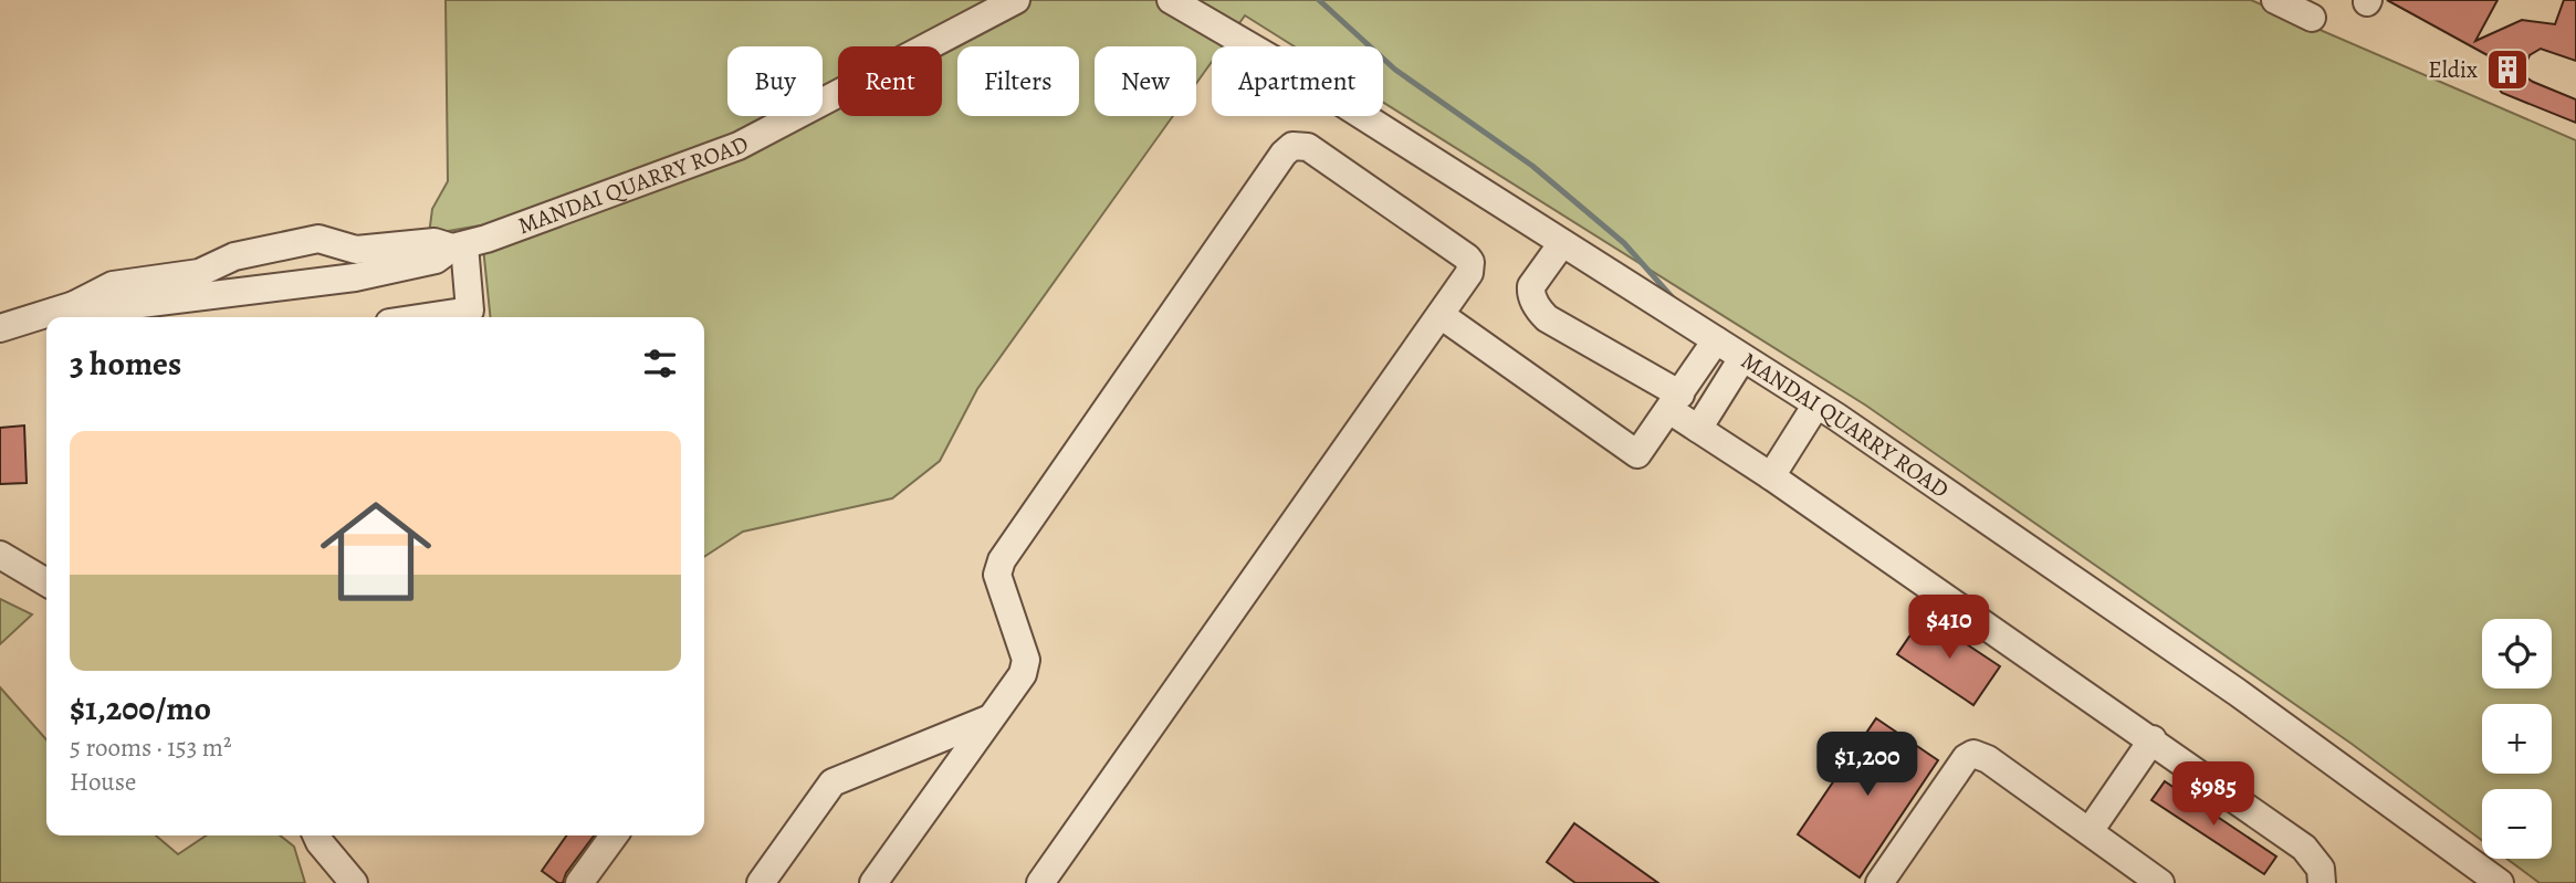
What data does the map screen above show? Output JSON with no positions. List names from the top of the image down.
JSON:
{
  "streets": {
    "street": ["MANDAI QUARRY ROAD"]
  },
  "places": {
    "building": ["Eldix"]
  },
  "page": {
    "chip": [
      "Buy",
      "Rent",
      "Filters",
      "New",
      "Apartment"
    ],
    "heading": "3 homes",
    "list": [
      {
        "name": "$1,200/mo",
        "note": "5 rooms · 153 m² · House"
      }
    ],
    "price": ["$410", "$1,200", "$985"],
    "map_buttons": ["+", "−"]
  }
}
